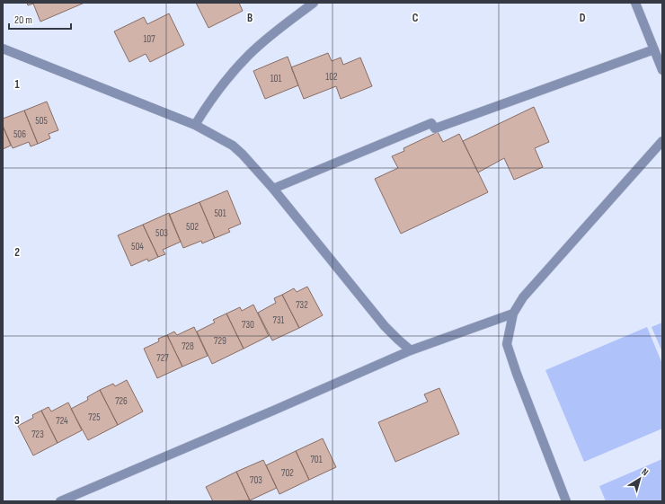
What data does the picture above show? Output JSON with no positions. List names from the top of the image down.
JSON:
{
  "house_numbers": [
    "107",
    "102",
    "101",
    "505",
    "506",
    "501",
    "502",
    "503",
    "504",
    "732",
    "731",
    "730",
    "729",
    "728",
    "727",
    "726",
    "725",
    "724",
    "723",
    "701",
    "702",
    "703"
  ],
  "scale_bar": "20 m",
  "north": "top right",
  "grid": {
    "columns": ["B", "C", "D"],
    "rows": ["1", "2", "3"]
  }
}
